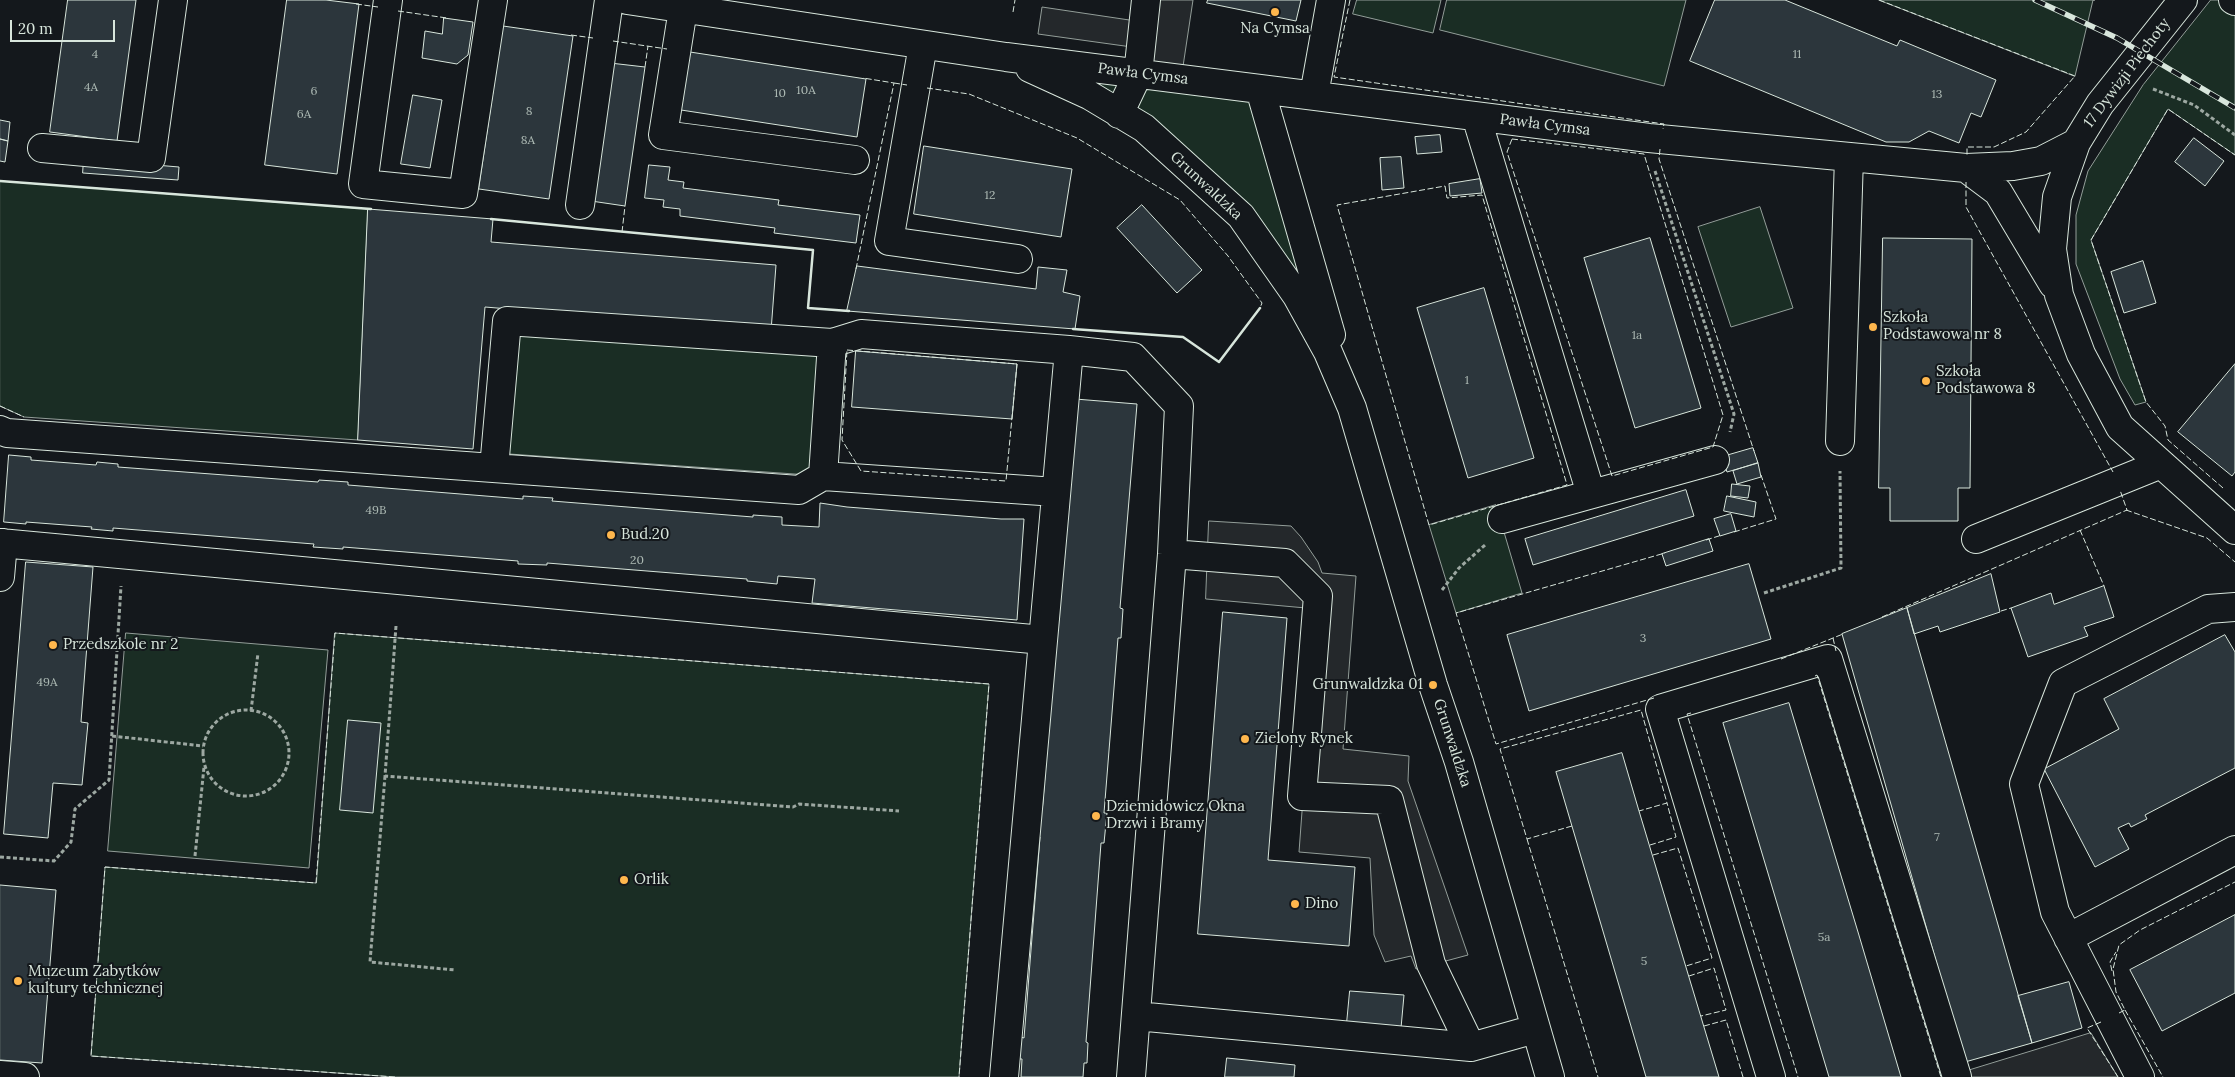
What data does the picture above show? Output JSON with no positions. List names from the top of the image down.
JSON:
{
  "streets": {
    "street": ["17 Dywizji Piechoty", "Pawła Cymsa", "Grunwaldzka"]
  },
  "crossings": [
    ["17 Dywizji Piechoty", "Pawła Cymsa"],
    ["Pawła Cymsa", "Grunwaldzka"]
  ],
  "places": [
    "Na Cymsa",
    "Szkoła Podstawowa nr 8",
    "Szkoła Podstawowa 8",
    "Bud.20",
    "Przedszkole nr 2",
    "Grunwaldzka 01",
    "Zielony Rynek",
    "Dziemidowicz Okna Drzwi i Bramy",
    "Orlik",
    "Dino",
    "Muzeum Zabytków kultury technicznej"
  ],
  "house_numbers": [
    "4",
    "11",
    "4A",
    "10A",
    "6",
    "10",
    "13",
    "8",
    "6A",
    "8A",
    "12",
    "1a",
    "1",
    "49B",
    "20",
    "3",
    "49A",
    "7",
    "5a",
    "5"
  ],
  "scale_bar": "20 m"
}
